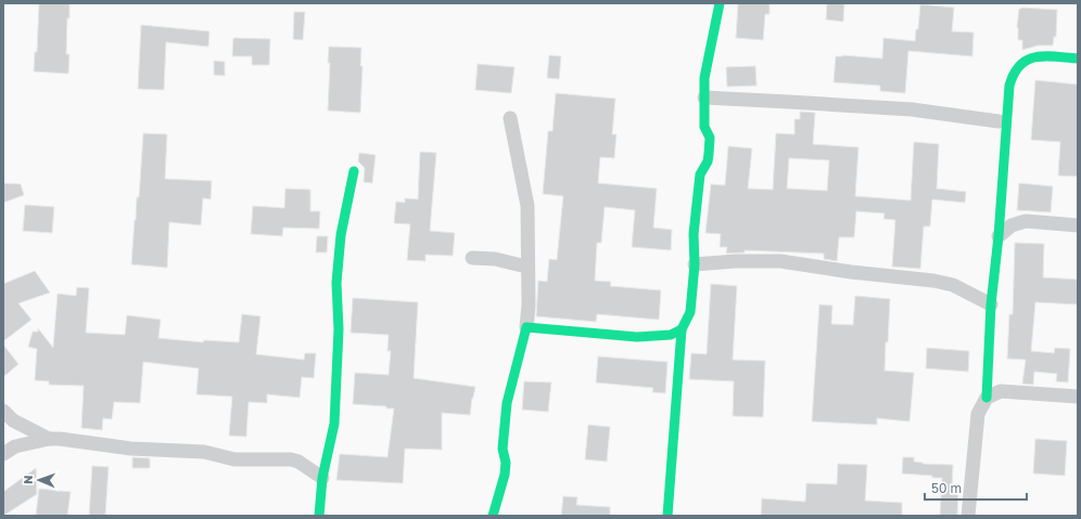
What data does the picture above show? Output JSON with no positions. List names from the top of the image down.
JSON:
{
  "scale_bar": "50 m",
  "north": "left"
}
